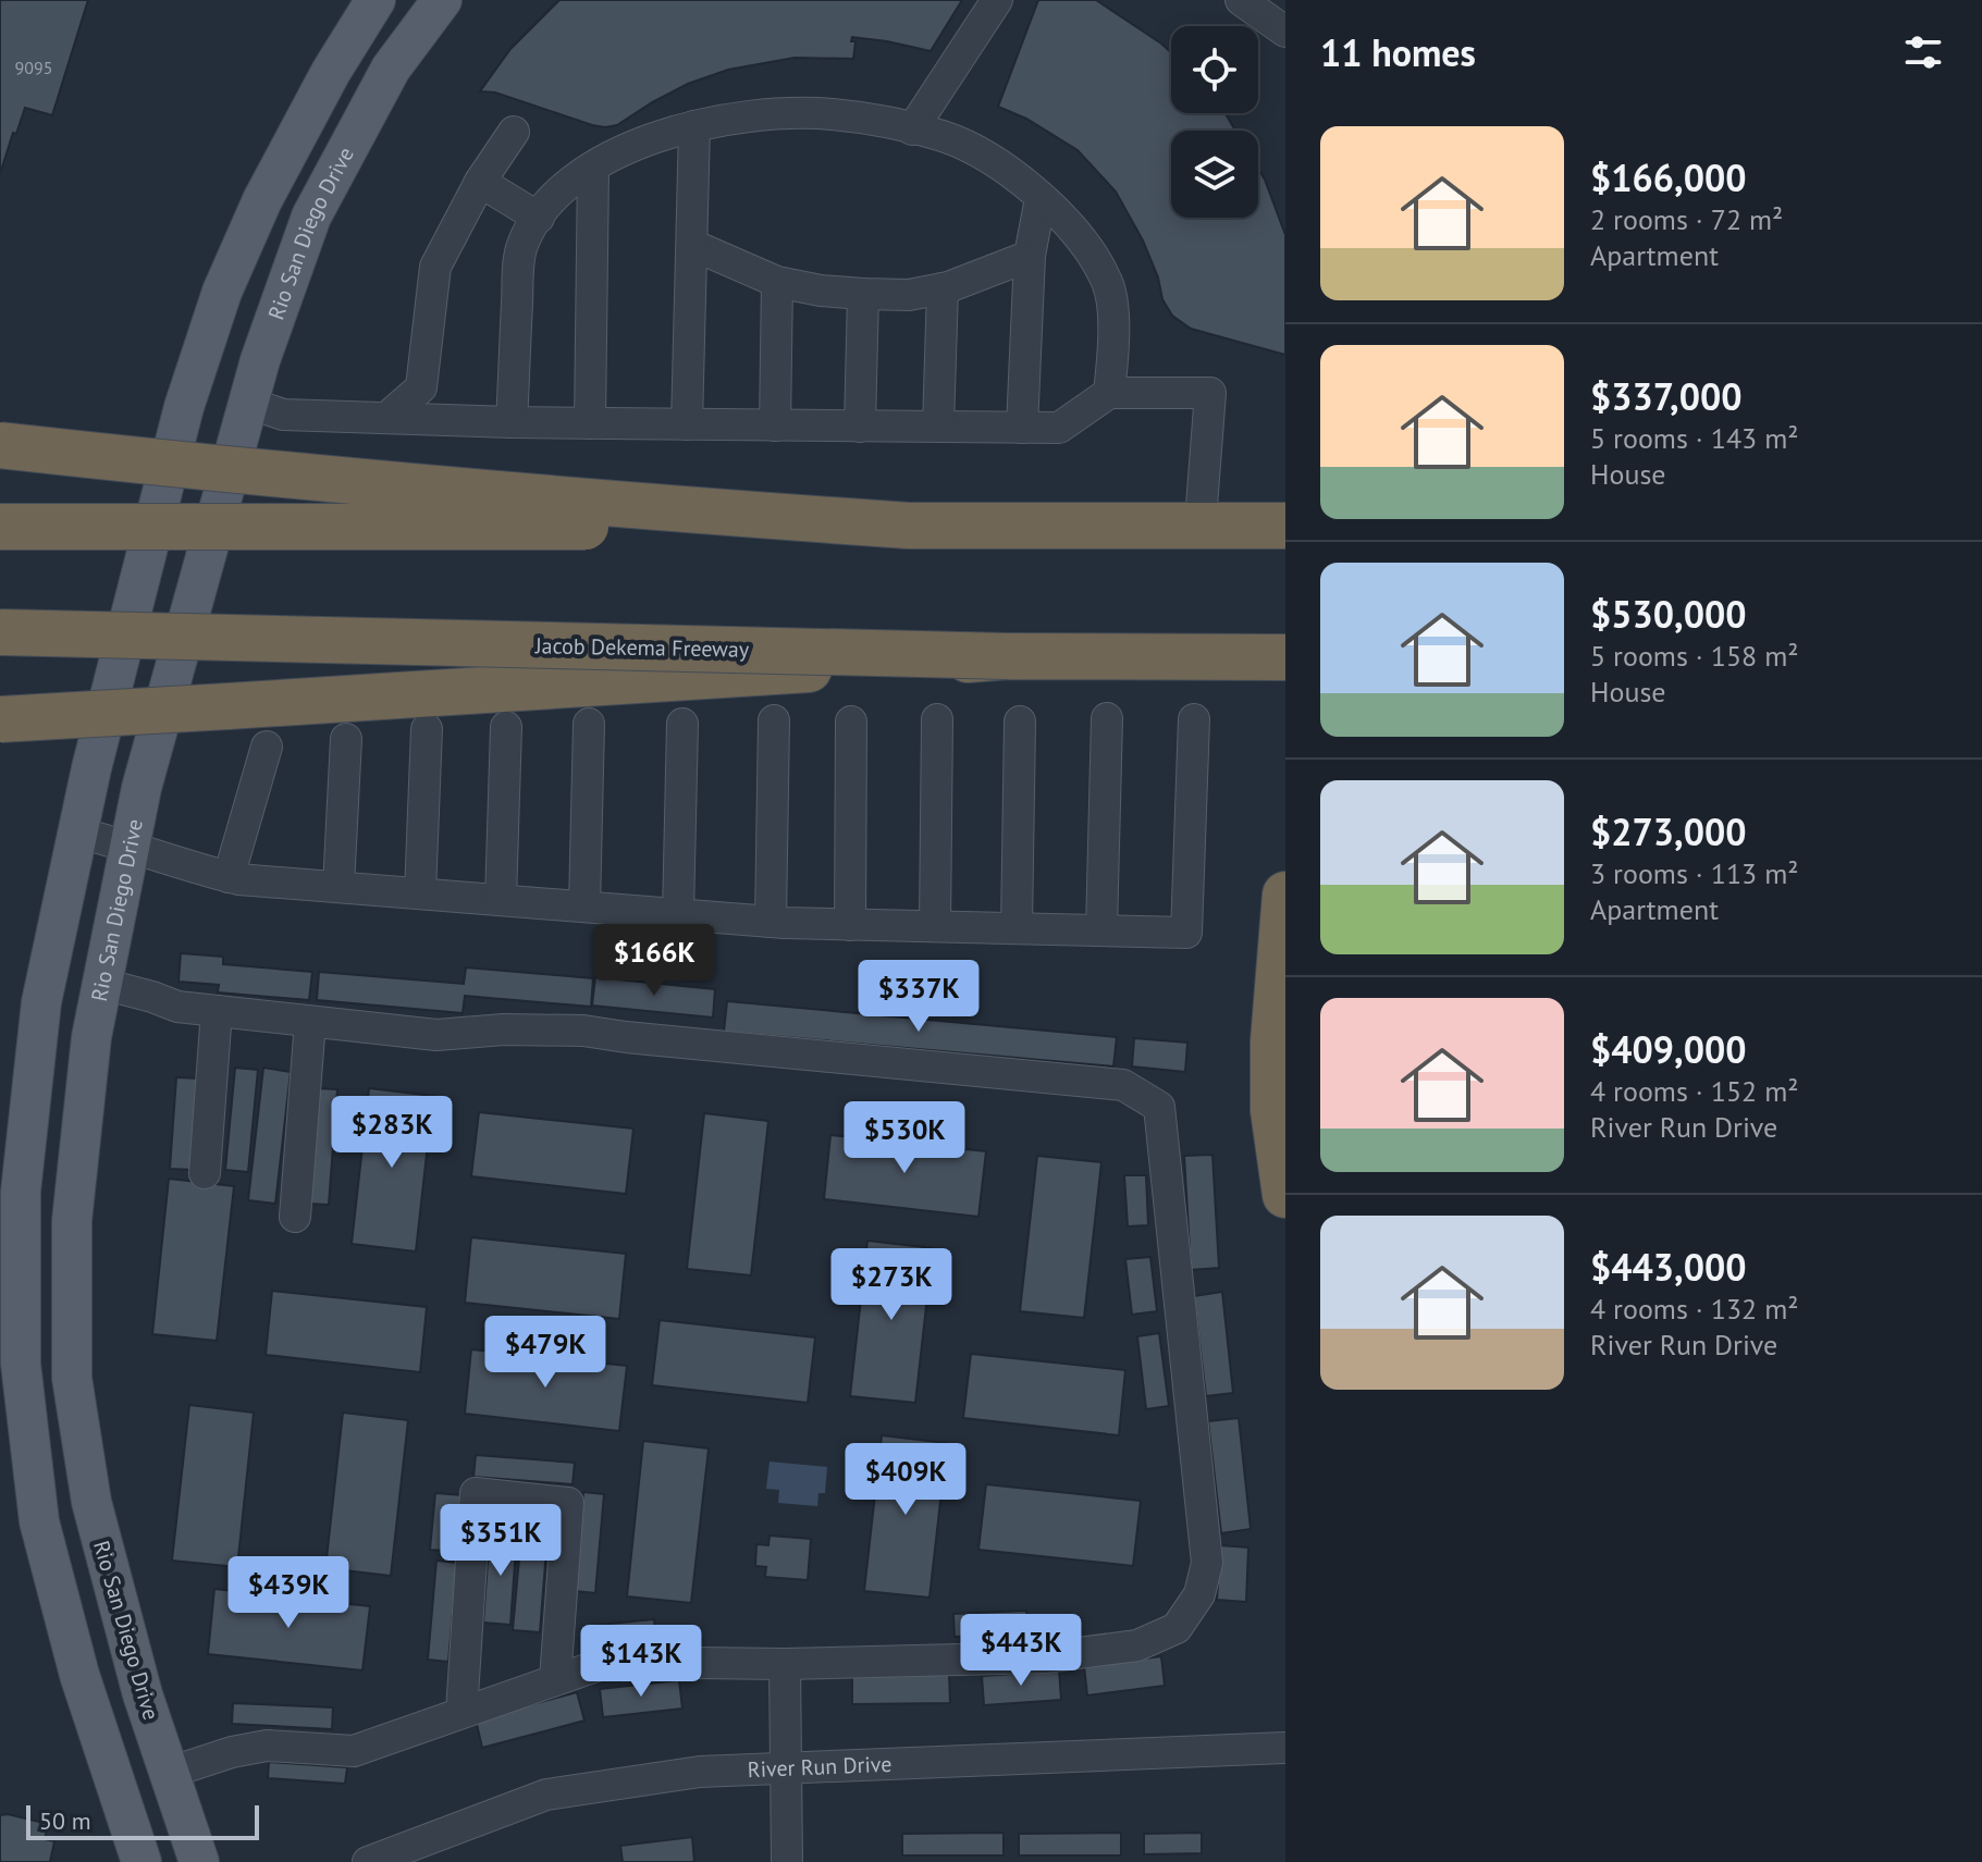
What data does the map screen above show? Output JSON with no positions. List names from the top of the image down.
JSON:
{
  "streets": {
    "highway": ["Jacob Dekema Freeway"],
    "main road": ["Rio San Diego Drive"],
    "street": ["River Run Drive"]
  },
  "house_numbers": ["9095"],
  "scale_bar": "50 m",
  "page": {
    "heading": "11 homes",
    "list": [
      {
        "name": "$166,000",
        "note": "2 rooms · 72 m² · Apartment"
      },
      {
        "name": "$337,000",
        "note": "5 rooms · 143 m² · House"
      },
      {
        "name": "$530,000",
        "note": "5 rooms · 158 m² · House"
      },
      {
        "name": "$273,000",
        "note": "3 rooms · 113 m² · Apartment"
      },
      {
        "name": "$409,000",
        "note": "4 rooms · 152 m² · River Run Drive"
      },
      {
        "name": "$443,000",
        "note": "4 rooms · 132 m² · River Run Drive"
      }
    ],
    "price": [
      "$166K",
      "$337K",
      "$283K",
      "$530K",
      "$273K",
      "$479K",
      "$409K",
      "$351K",
      "$439K",
      "$443K",
      "$143K"
    ],
    "scale": "50 m"
  }
}
